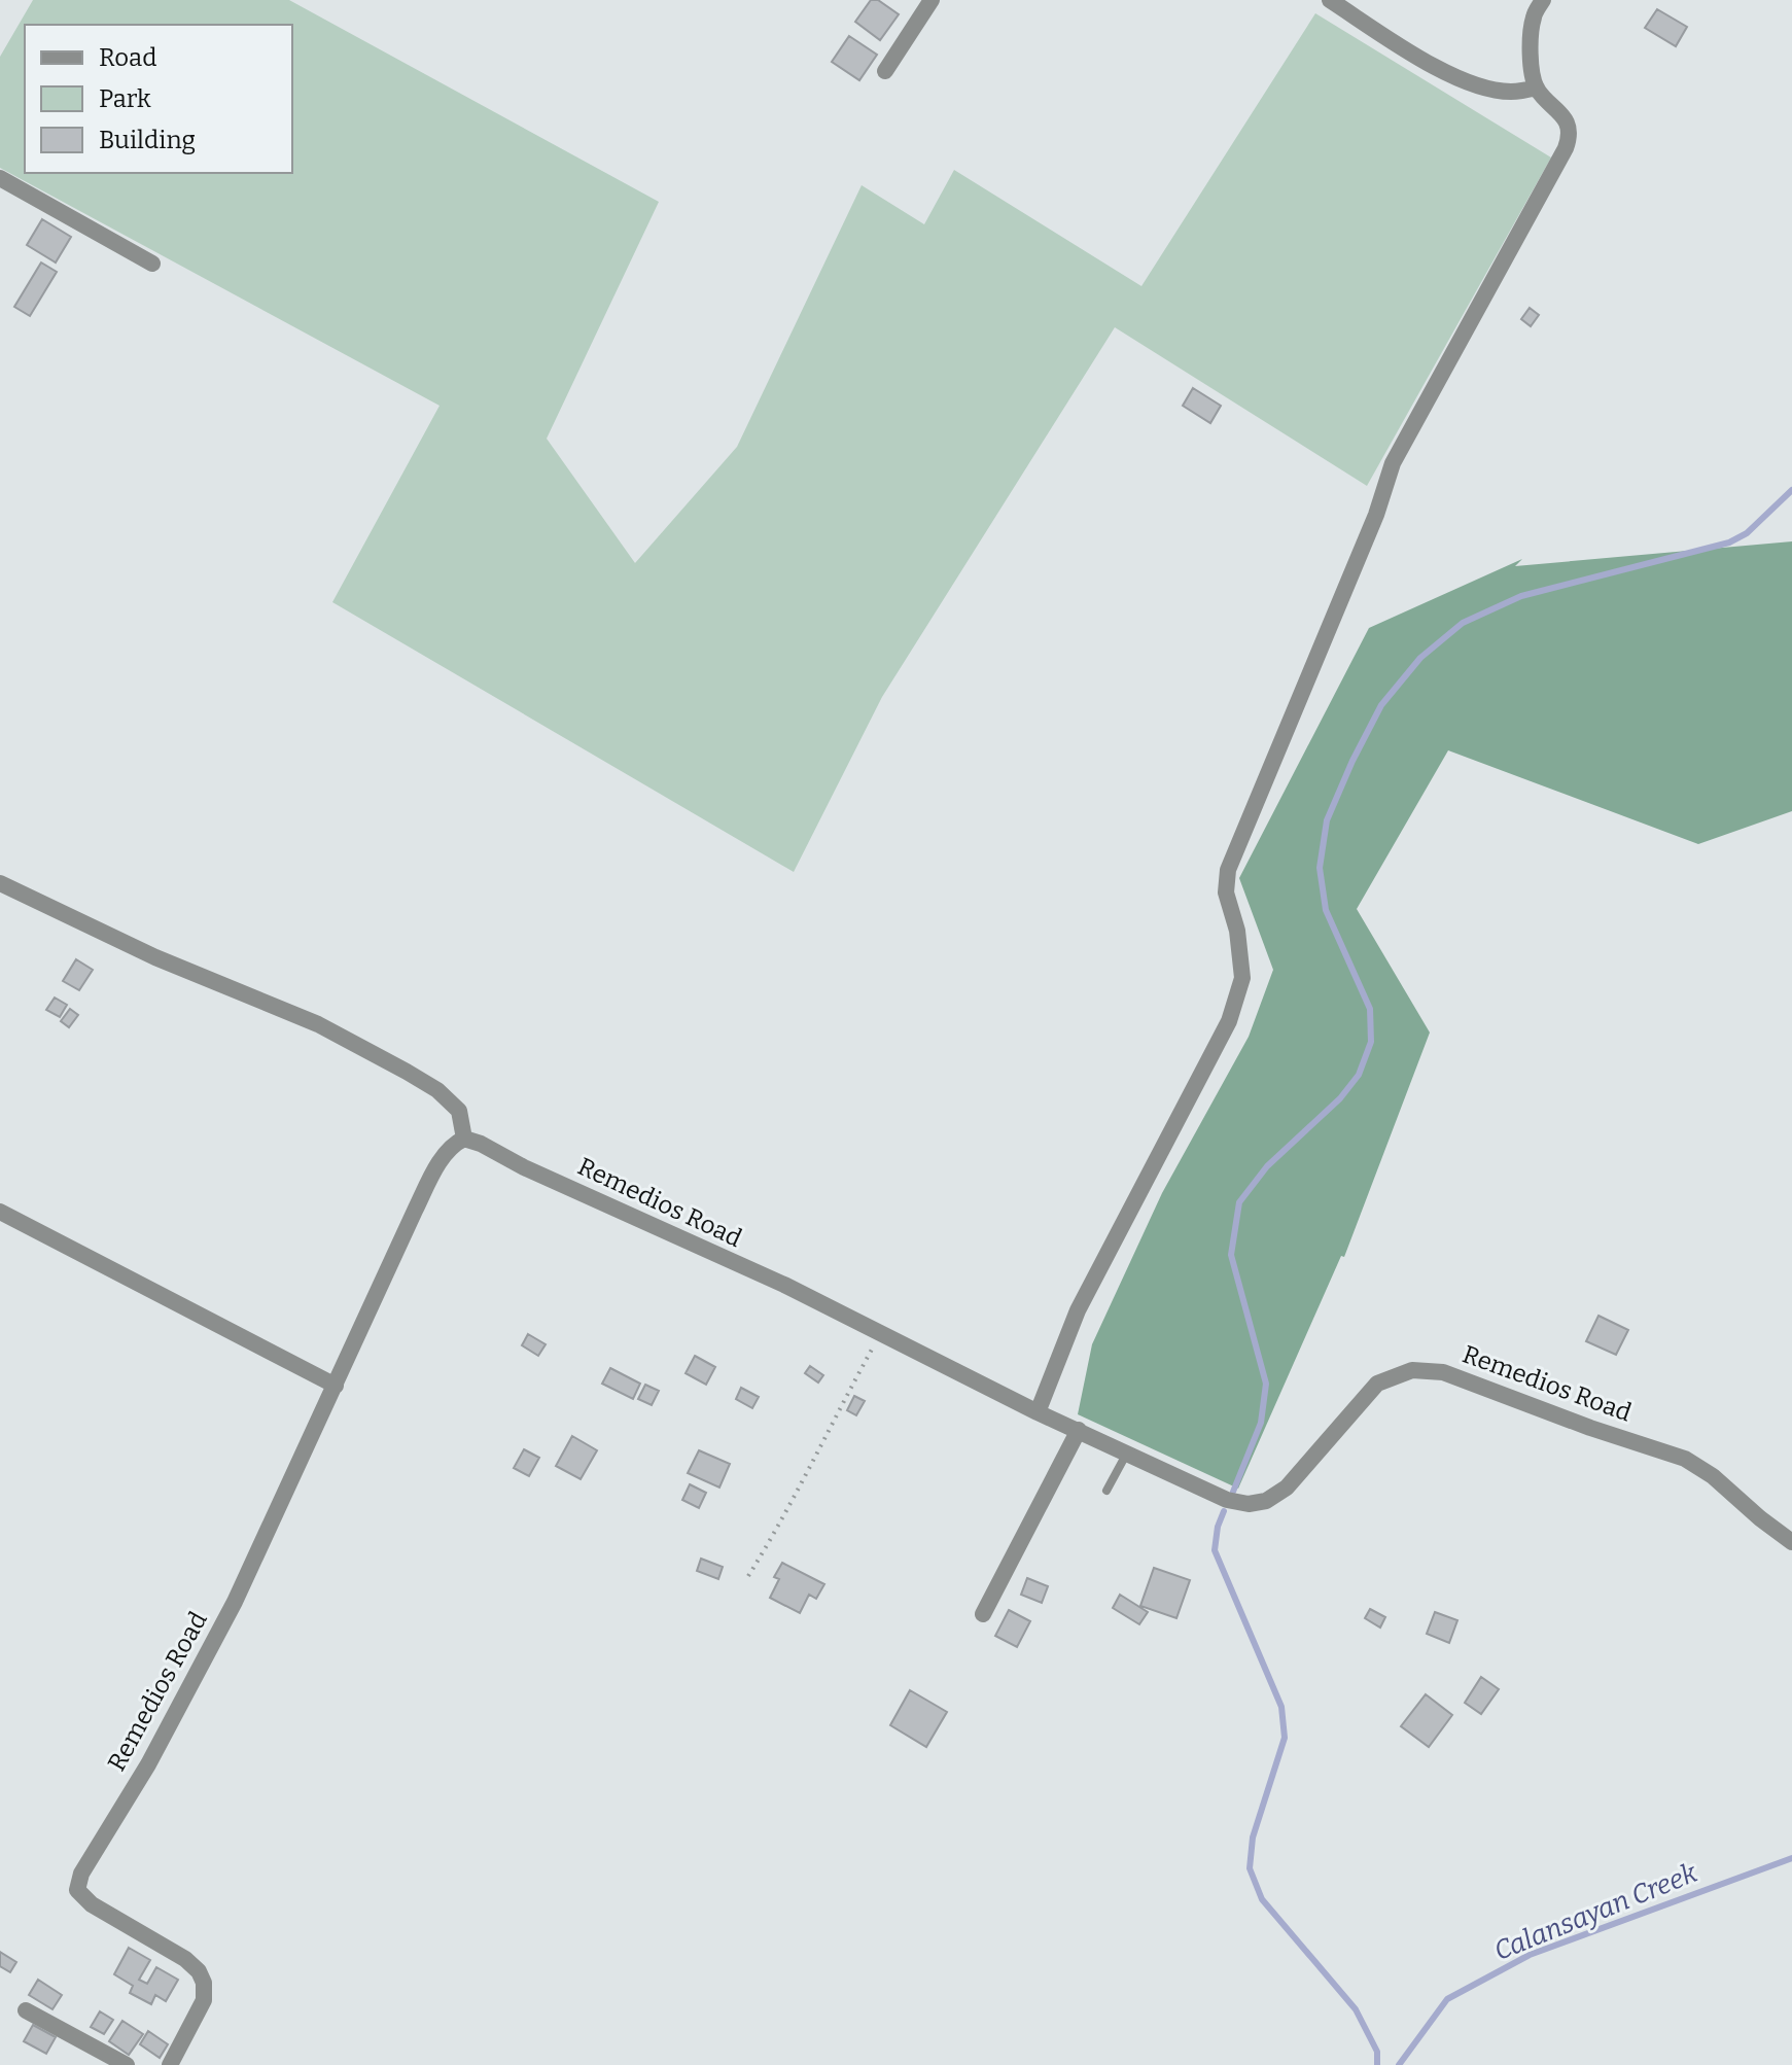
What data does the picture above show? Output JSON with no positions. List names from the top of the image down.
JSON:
{
  "streets": {
    "street": ["Remedios Road"]
  },
  "water": ["Calansayan Creek"],
  "legend": ["Road", "Park", "Building"]
}
